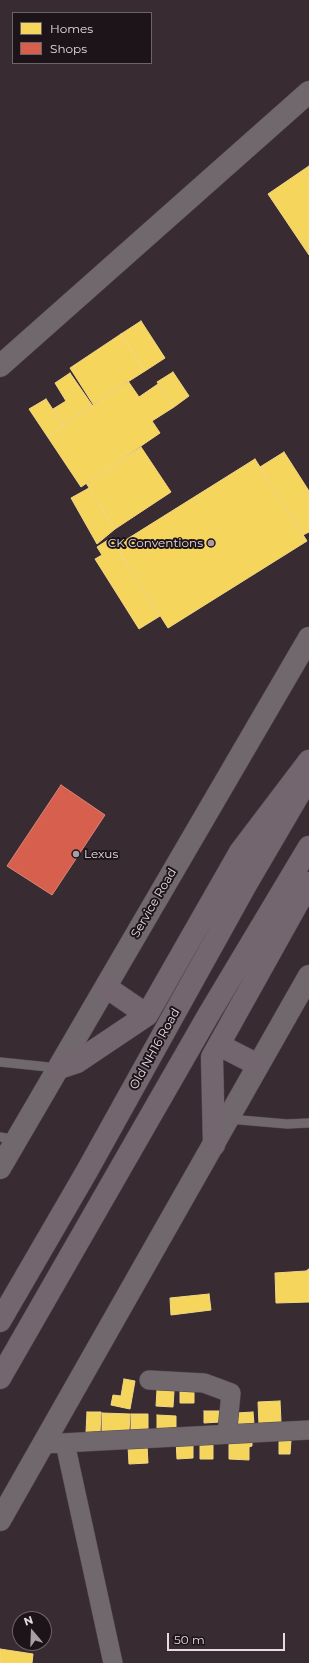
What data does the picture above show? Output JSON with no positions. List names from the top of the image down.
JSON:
{
  "streets": {
    "main road": ["Old NH16 Road"],
    "street": ["Service Road"]
  },
  "places": ["CK Conventions", "Lexus"],
  "legend": ["Homes", "Shops"],
  "scale_bar": "50 m",
  "north": "top"
}
